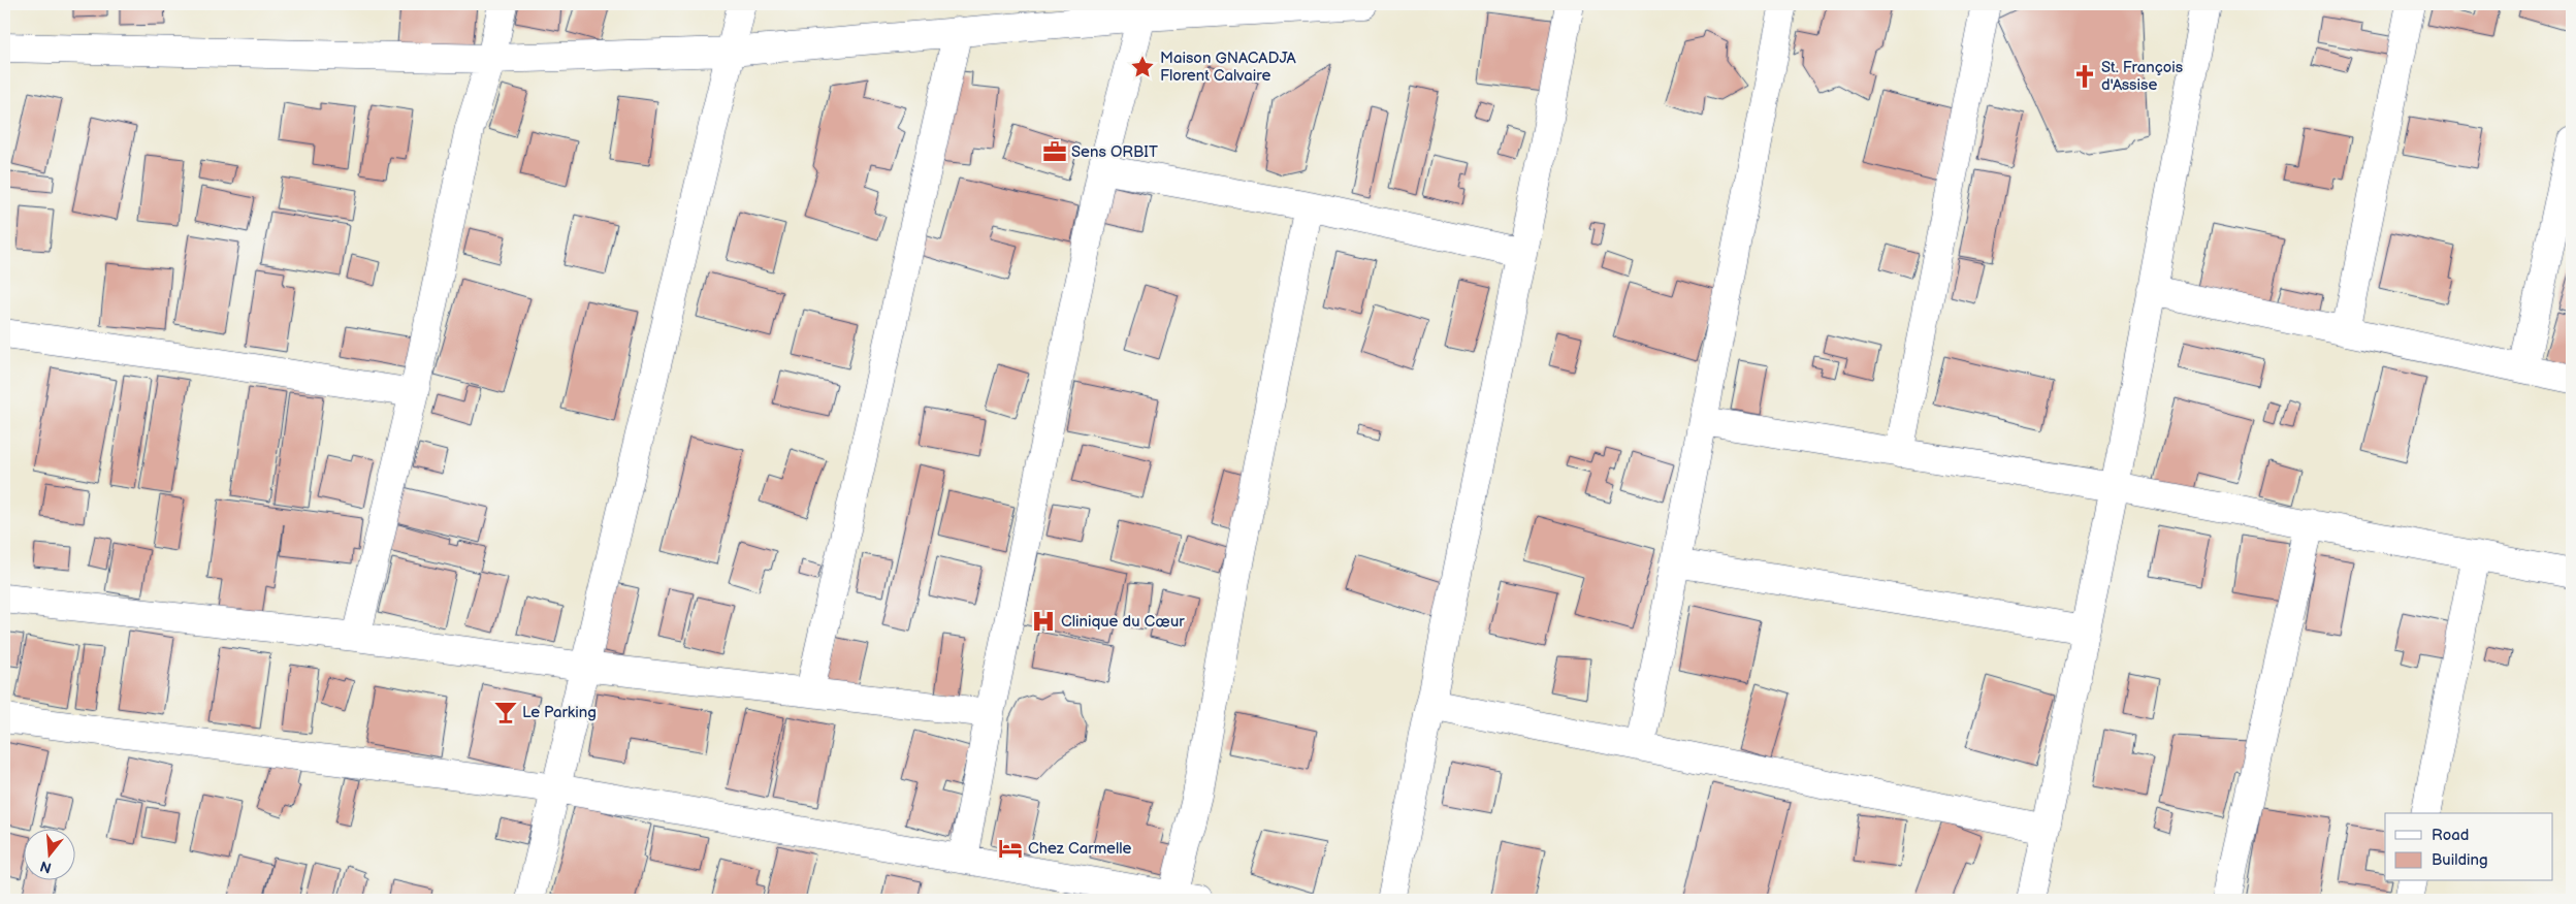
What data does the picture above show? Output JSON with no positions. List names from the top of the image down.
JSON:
{
  "places": {
    "place": ["Maison GNACADJA Florent Calvaire"],
    "church": ["St. François d'Assise"],
    "office": ["Sens ORBIT"],
    "hospital": ["Clinique du Cœur"],
    "bar": ["Le Parking"],
    "hotel": ["Chez Carmelle"]
  },
  "legend": ["Road", "Building"],
  "north": "bottom"
}
